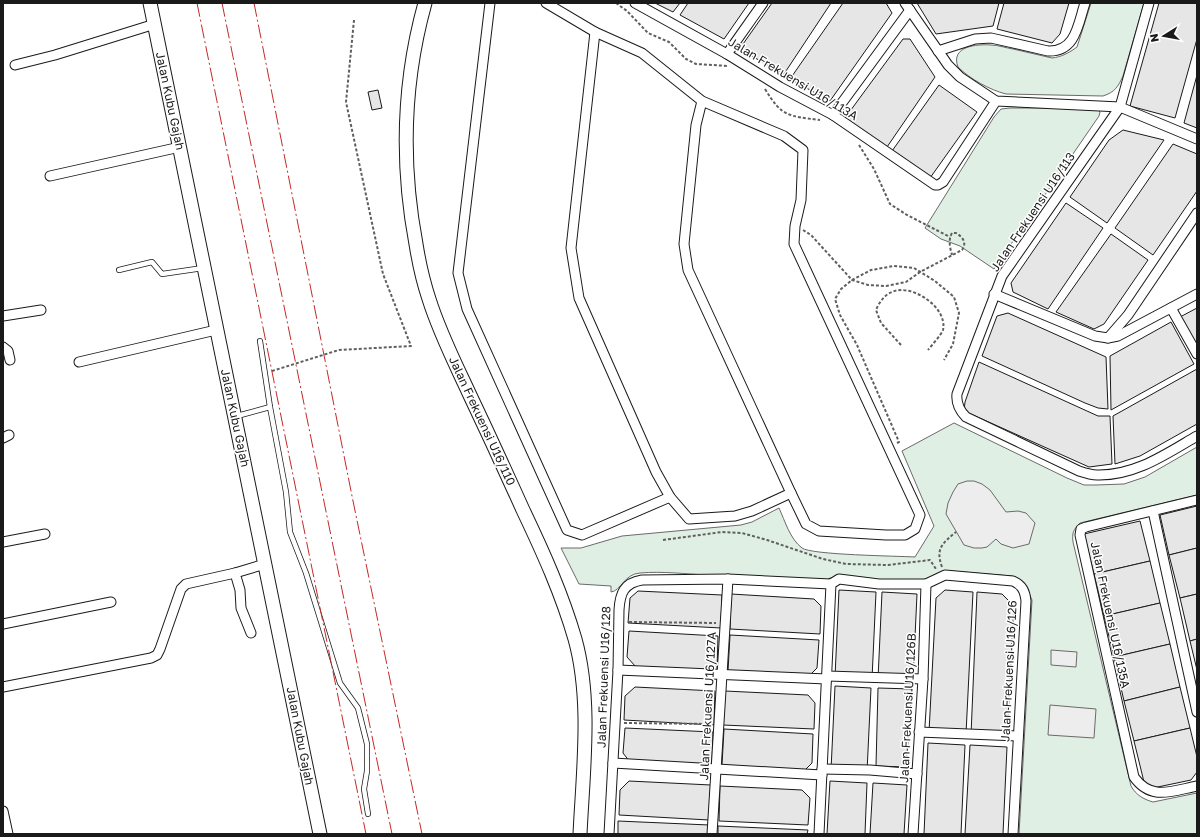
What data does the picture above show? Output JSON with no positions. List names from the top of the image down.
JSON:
{
  "streets": {
    "street": [
      "Jalan Frekuensi U16/113A",
      "Jalan Kubu Gajah",
      "Jalan Frekuensi U16/113",
      "Jalan Frekuensi U16/110",
      "Jalan Frekuensi U16/135A",
      "Jalan Frekuensi U16/126",
      "Jalan Frekuensi U16/128",
      "Jalan Frekuensi U16/127A",
      "Jalan Frekuensi U16/126B"
    ]
  },
  "crossings": [
    ["Jalan Frekuensi U16/128", "Jalan Frekuensi U16/127A"],
    ["Jalan Frekuensi U16/128", "Jalan Frekuensi U16/126B"]
  ],
  "north": "left"
}
